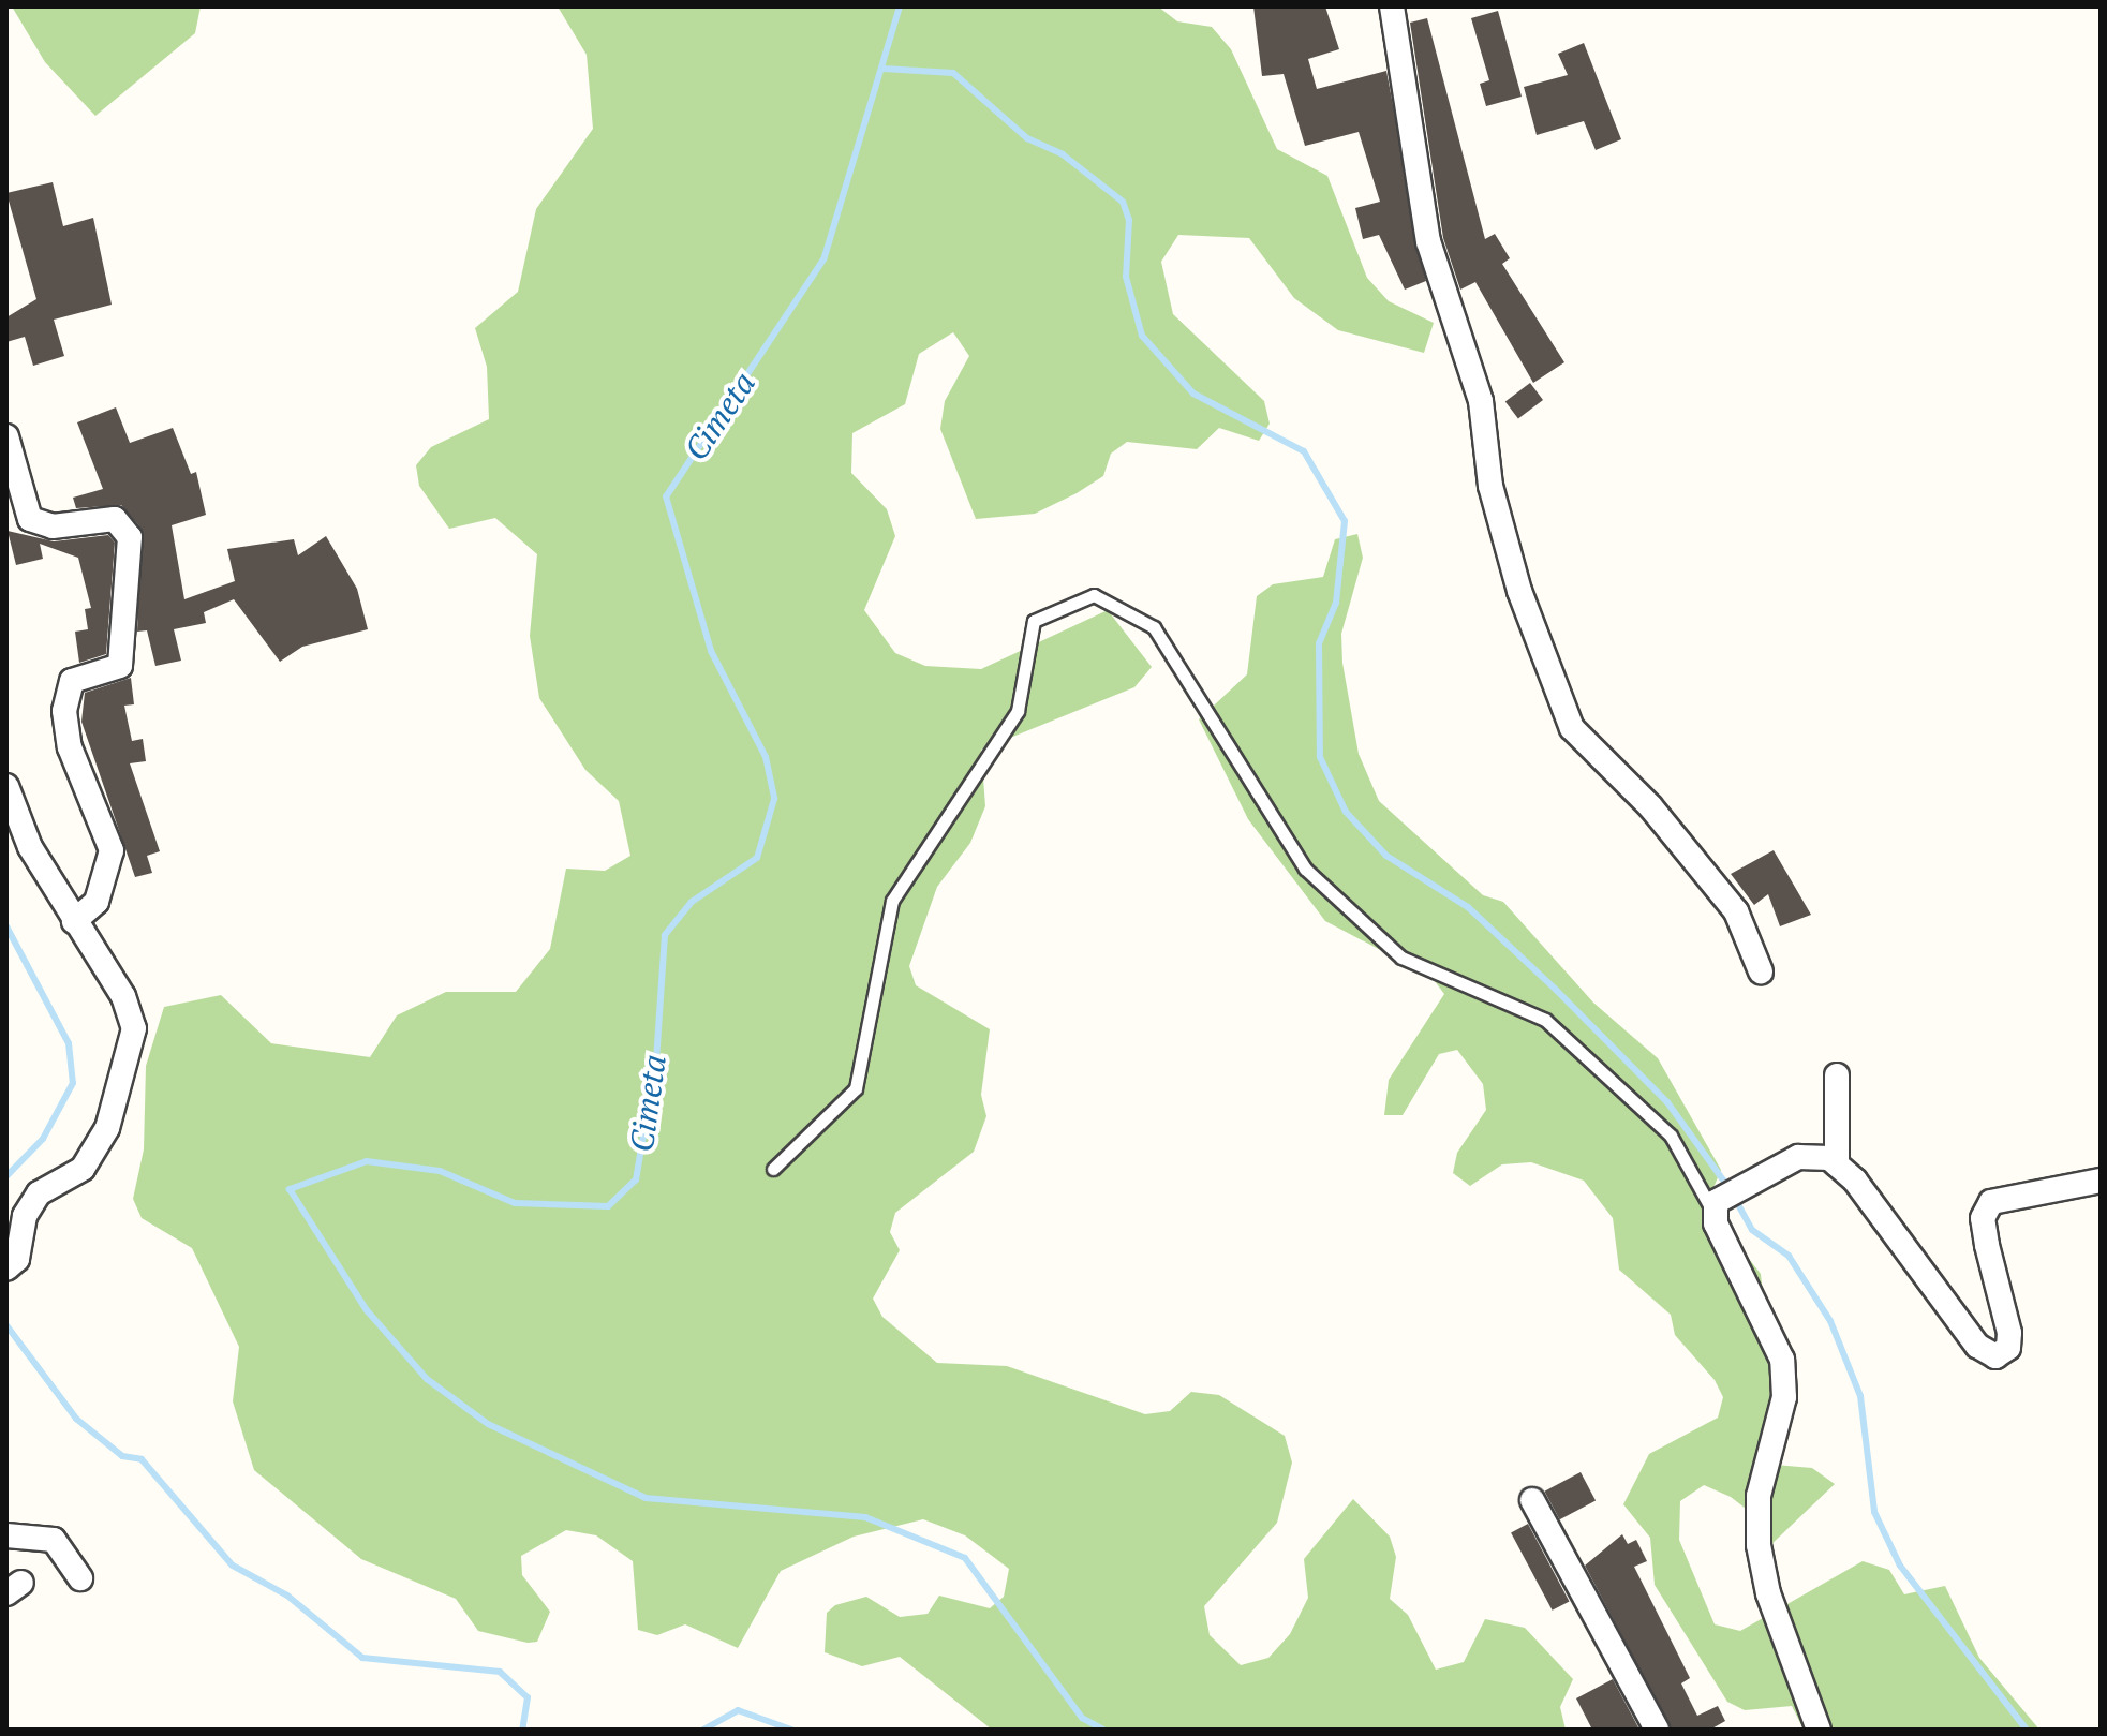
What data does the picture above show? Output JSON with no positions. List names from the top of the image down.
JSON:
{
  "water": ["Cimeta"]
}
